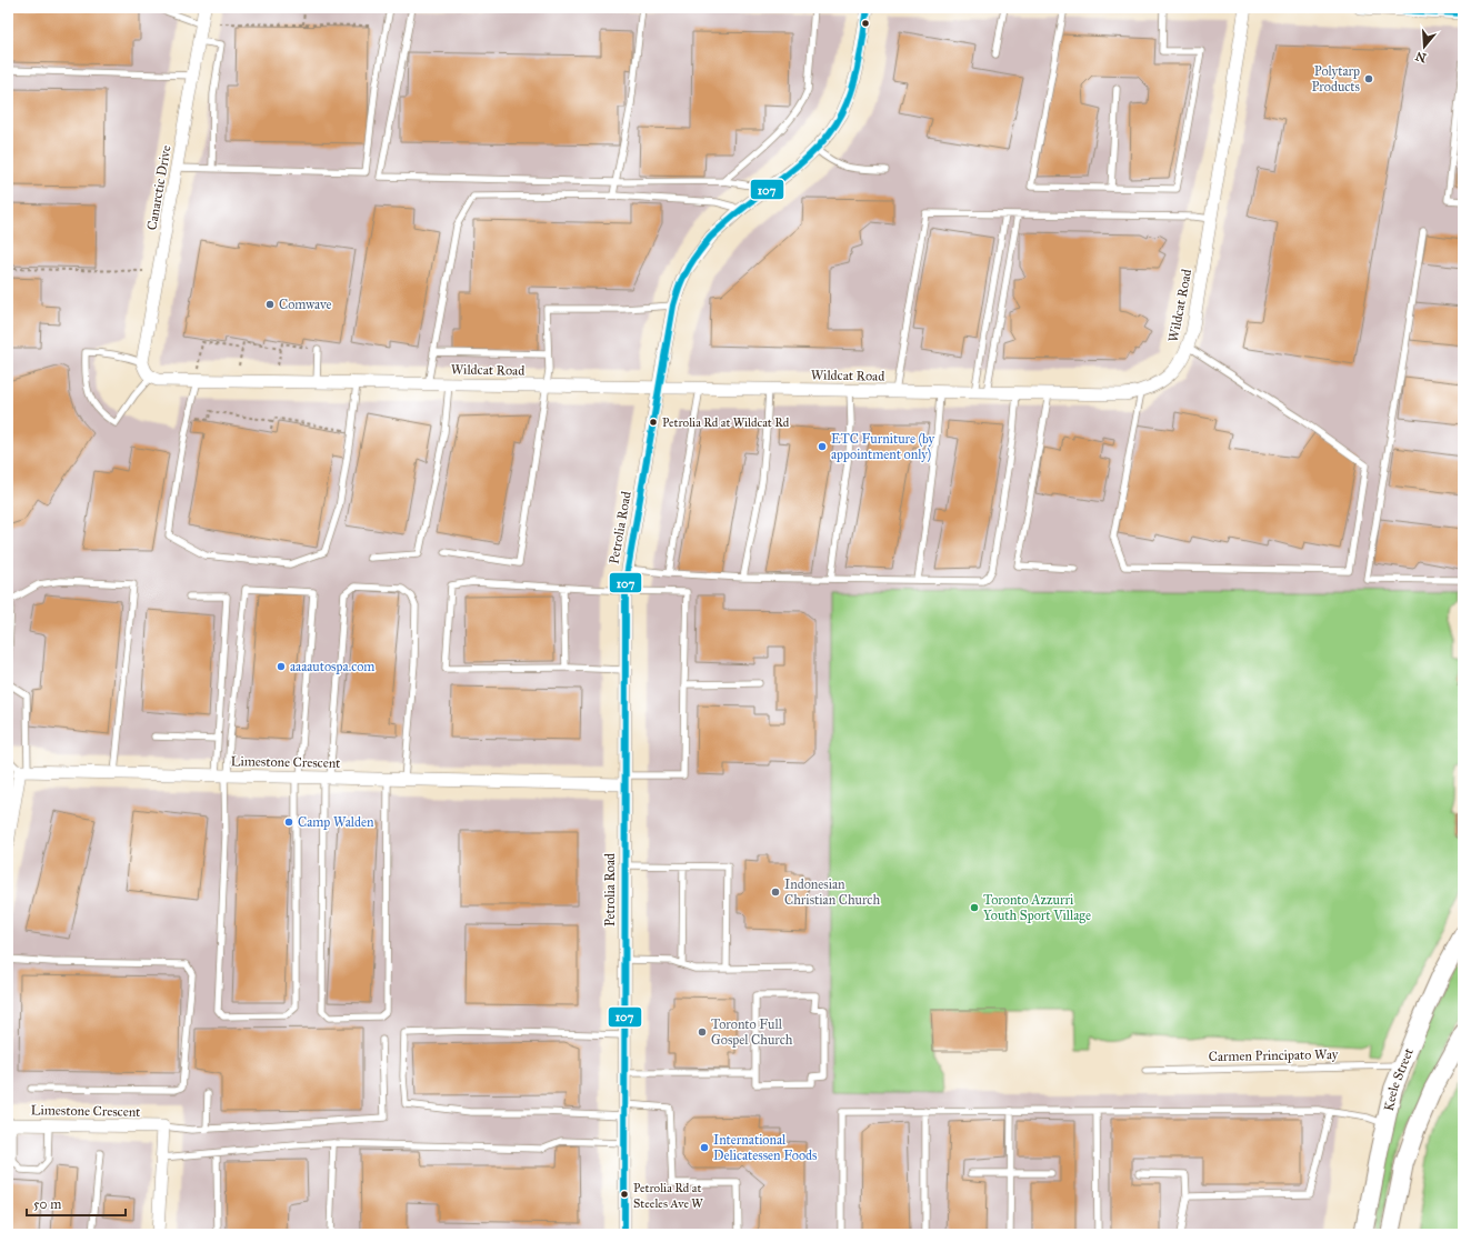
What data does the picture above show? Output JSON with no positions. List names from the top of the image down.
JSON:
{
  "streets": {
    "main road": ["Keele Street"],
    "street": [
      "Canarctic Drive",
      "Wildcat Road",
      "Petrolia Road",
      "Limestone Crescent"
    ],
    "lane": ["Carmen Principato Way"]
  },
  "crossings": [
    ["Canarctic Drive", "Wildcat Road"],
    ["Wildcat Road", "Petrolia Road"],
    ["Petrolia Road", "Limestone Crescent"],
    ["Carmen Principato Way", "Keele Street"]
  ],
  "places": [
    "Polytarp Products",
    "Comwave",
    "Petrolia Rd at Wildcat Rd",
    "ETC Furniture (by appointment only)",
    "aaaautospa.com",
    "Camp Walden",
    "Indonesian Christian Church",
    "Toronto Azzurri Youth Sport Village",
    "Toronto Full Gospel Church",
    "International Delicatessen Foods",
    "Petrolia Rd at Steeles Ave W"
  ],
  "lines": ["transit line 107"],
  "scale_bar": "50 m",
  "north": "bottom"
}
